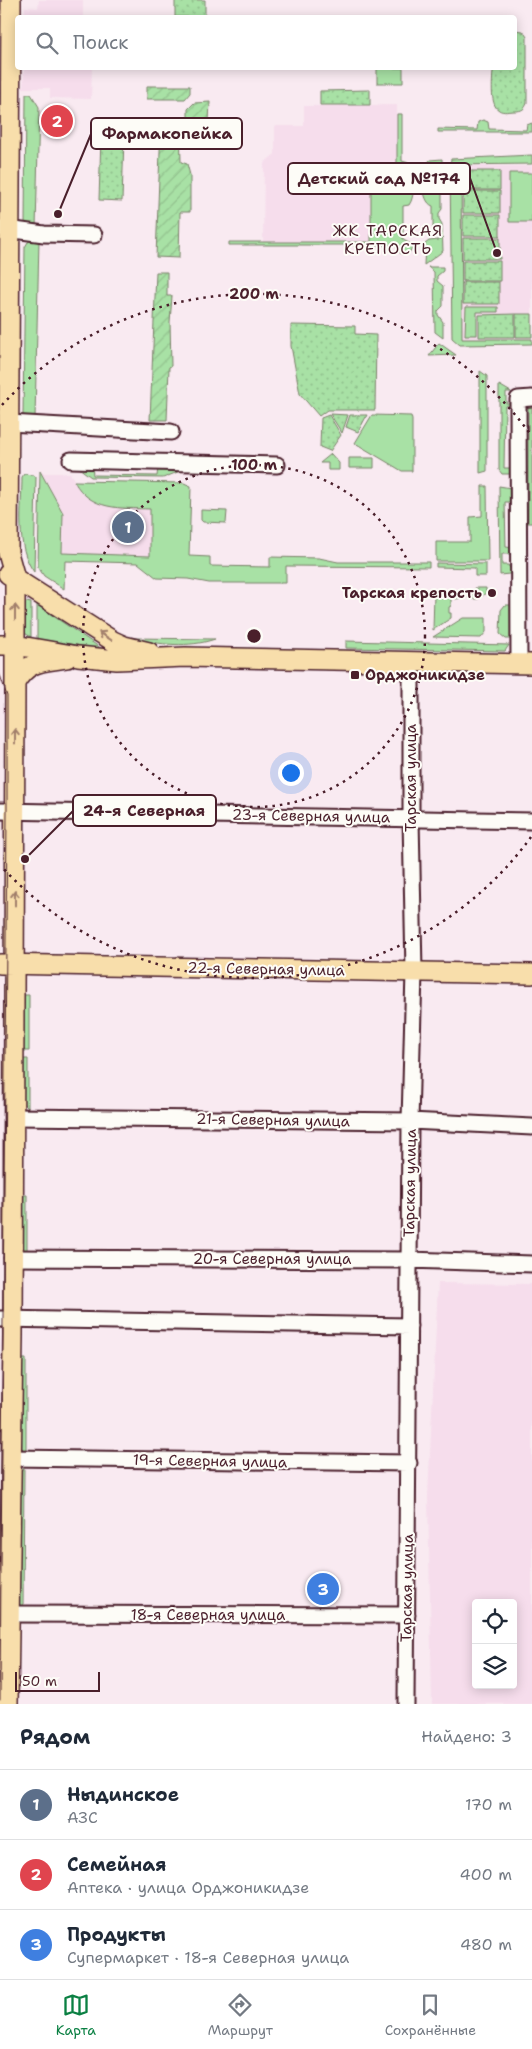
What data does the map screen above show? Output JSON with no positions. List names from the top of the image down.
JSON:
{
  "streets": {
    "main road": ["22-я Северная улица"],
    "street": [
      "Тарская улица",
      "23-я Северная улица",
      "21-я Северная улица",
      "20-я Северная улица",
      "19-я Северная улица",
      "18-я Северная улица"
    ]
  },
  "crossings": [
    ["Тарская улица", "23-я Северная улица"],
    ["Тарская улица", "22-я Северная улица"],
    ["Тарская улица", "21-я Северная улица"],
    ["Тарская улица", "20-я Северная улица"],
    ["Тарская улица", "19-я Северная улица"],
    ["Тарская улица", "18-я Северная улица"]
  ],
  "districts": ["ЖК ТАРСКАЯ КРЕПОСТЬ"],
  "places": {
    "other": [
      "Фармакопейка",
      "Детский сад №174",
      "Тарская крепость",
      "24-я Северная"
    ],
    "transit": ["Орджоникидзе"]
  },
  "scale_bar": "50 m",
  "page": {
    "search": "Поиск",
    "pins": ["2", "1", "3"],
    "scale": "50 m",
    "heading": ["Рядом", "Найдено: 3"],
    "list": [
      {
        "mark": "1",
        "name": "Ныдинское",
        "note": "АЗС",
        "value": "170 m"
      },
      {
        "mark": "2",
        "name": "Семейная",
        "note": "Аптека · улица Орджоникидзе",
        "value": "400 m"
      },
      {
        "mark": "3",
        "name": "Продукты",
        "note": "Супермаркет · 18-я Северная улица",
        "value": "480 m"
      }
    ],
    "nav": ["Карта", "Маршрут", "Сохранённые"]
  },
  "rings": ["200 m", "100 m"]
}
